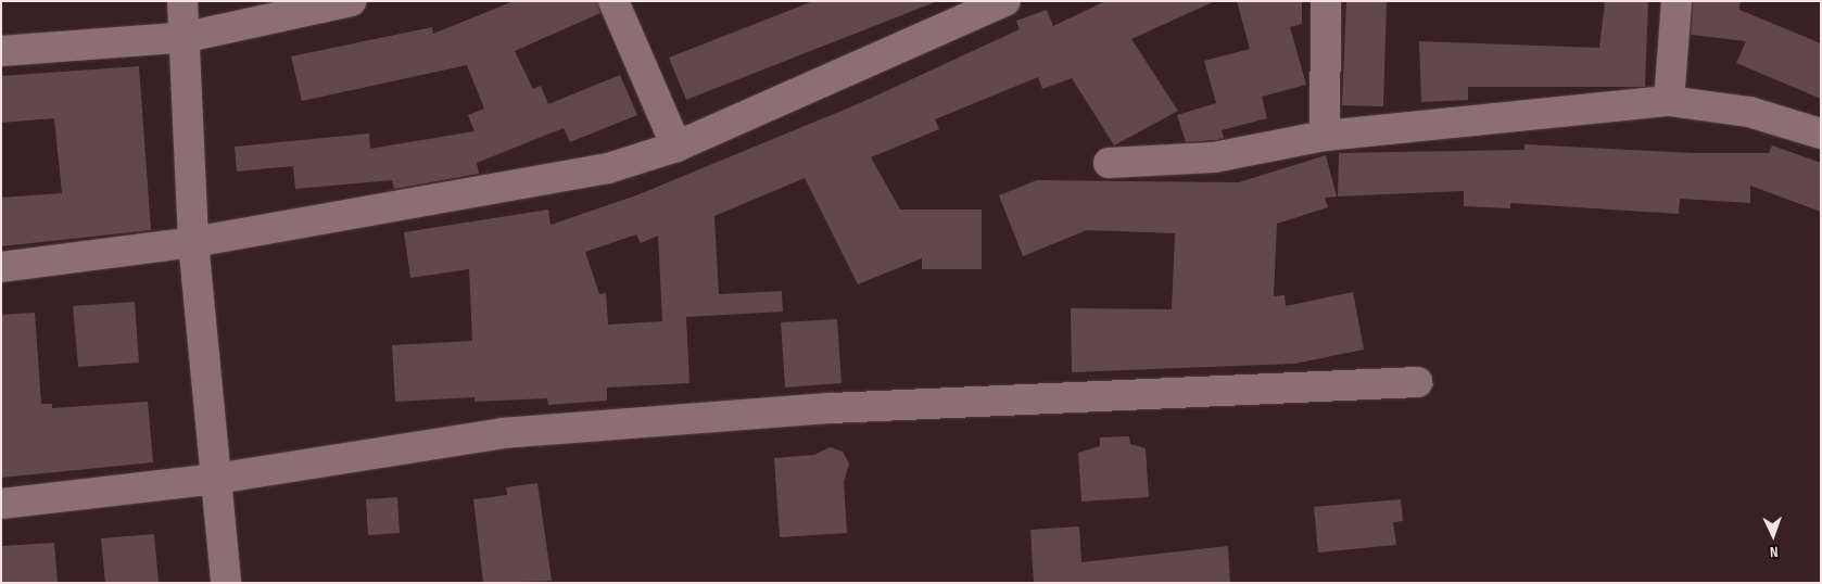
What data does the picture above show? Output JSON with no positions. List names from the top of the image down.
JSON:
{
  "north": "bottom"
}
